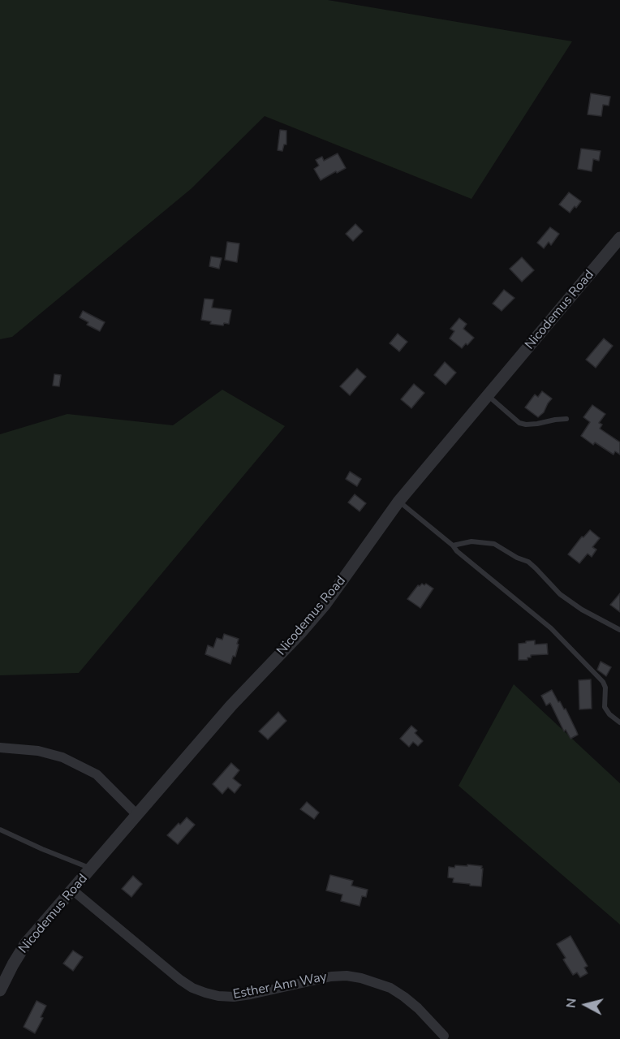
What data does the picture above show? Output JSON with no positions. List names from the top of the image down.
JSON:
{
  "streets": {
    "street": ["Nicodemus Road", "Esther Ann Way"]
  },
  "crossings": [
    ["Nicodemus Road", "Esther Ann Way"]
  ],
  "north": "left"
}
